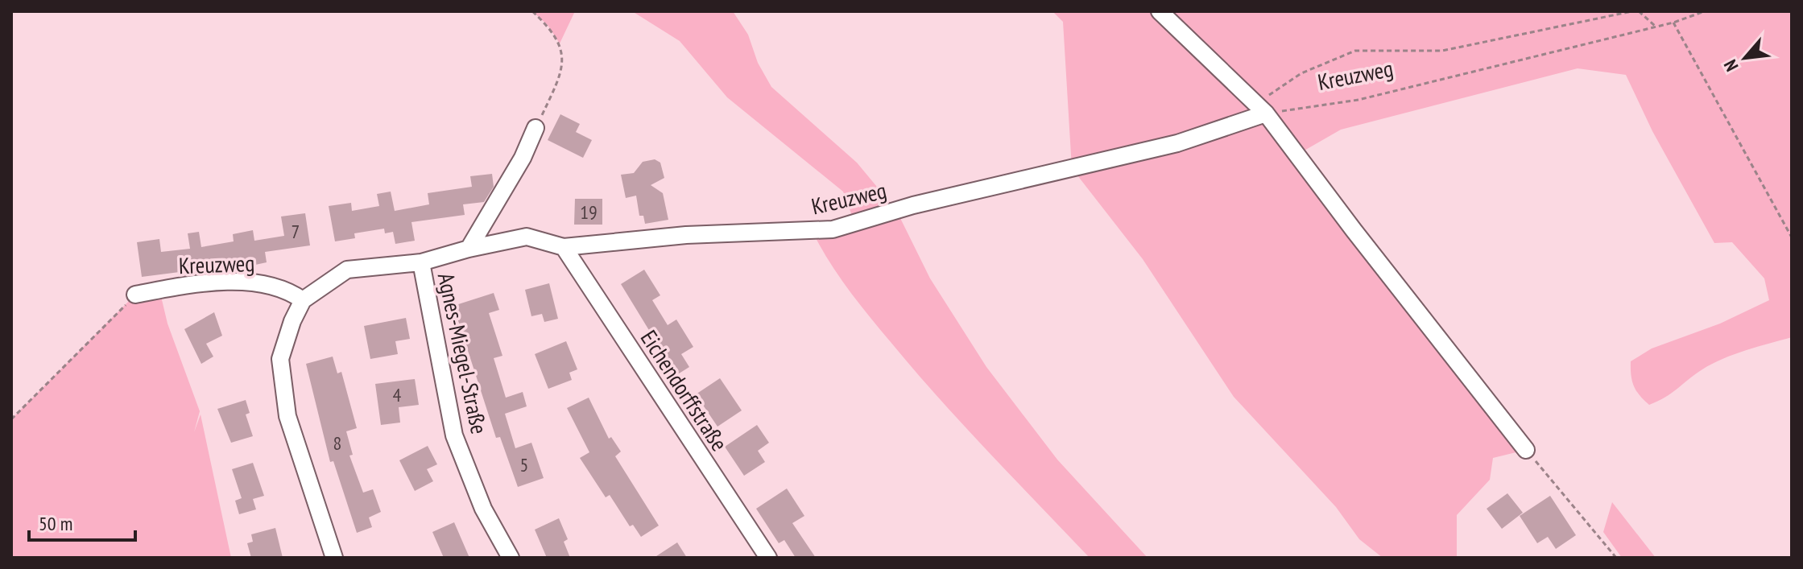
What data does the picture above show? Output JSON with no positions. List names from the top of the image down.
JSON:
{
  "streets": {
    "street": ["Kreuzweg", "Agnes-Miegel-Straße", "Eichendorffstraße"]
  },
  "crossings": [
    ["Kreuzweg", "Agnes-Miegel-Straße"],
    ["Kreuzweg", "Eichendorffstraße"]
  ],
  "house_numbers": [
    "19",
    "7",
    "4",
    "8",
    "5"
  ],
  "scale_bar": "50 m",
  "north": "bottom left"
}
